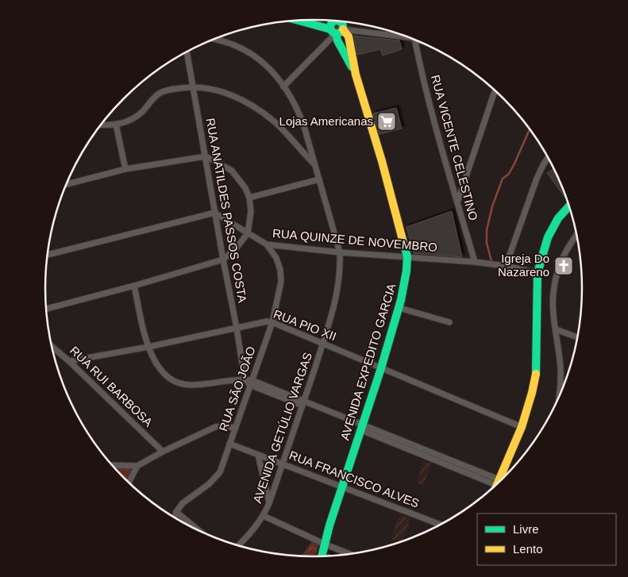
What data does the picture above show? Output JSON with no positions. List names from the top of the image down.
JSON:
{
  "streets": {
    "main road": ["AVENIDA EXPEDITO GARCIA"],
    "street": [
      "RUA VICENTE CELESTINO",
      "RUA ANATILDES PASSOS COSTA",
      "RUA QUINZE DE NOVEMBRO",
      "RUA PIO XII",
      "RUA RUI BARBOSA",
      "RUA SÃO JOÃO",
      "AVENIDA GETÚLIO VARGAS",
      "RUA FRANCISCO ALVES"
    ]
  },
  "crossings": [
    ["RUA VICENTE CELESTINO", "RUA QUINZE DE NOVEMBRO"],
    ["RUA ANATILDES PASSOS COSTA", "RUA QUINZE DE NOVEMBRO"],
    ["RUA ANATILDES PASSOS COSTA", "RUA PIO XII"],
    ["RUA QUINZE DE NOVEMBRO", "AVENIDA EXPEDITO GARCIA"],
    ["RUA QUINZE DE NOVEMBRO", "RUA SÃO JOÃO"],
    ["RUA QUINZE DE NOVEMBRO", "AVENIDA GETÚLIO VARGAS"],
    ["RUA PIO XII", "AVENIDA EXPEDITO GARCIA"],
    ["RUA PIO XII", "RUA RUI BARBOSA"],
    ["RUA PIO XII", "RUA SÃO JOÃO"],
    ["RUA PIO XII", "AVENIDA GETÚLIO VARGAS"],
    ["AVENIDA EXPEDITO GARCIA", "RUA FRANCISCO ALVES"],
    ["RUA SÃO JOÃO", "RUA FRANCISCO ALVES"],
    ["AVENIDA GETÚLIO VARGAS", "RUA FRANCISCO ALVES"]
  ],
  "places": {
    "supermarket": ["Lojas Americanas"],
    "church": ["Igreja Do Nazareno"]
  },
  "legend": ["Livre", "Lento"]
}
